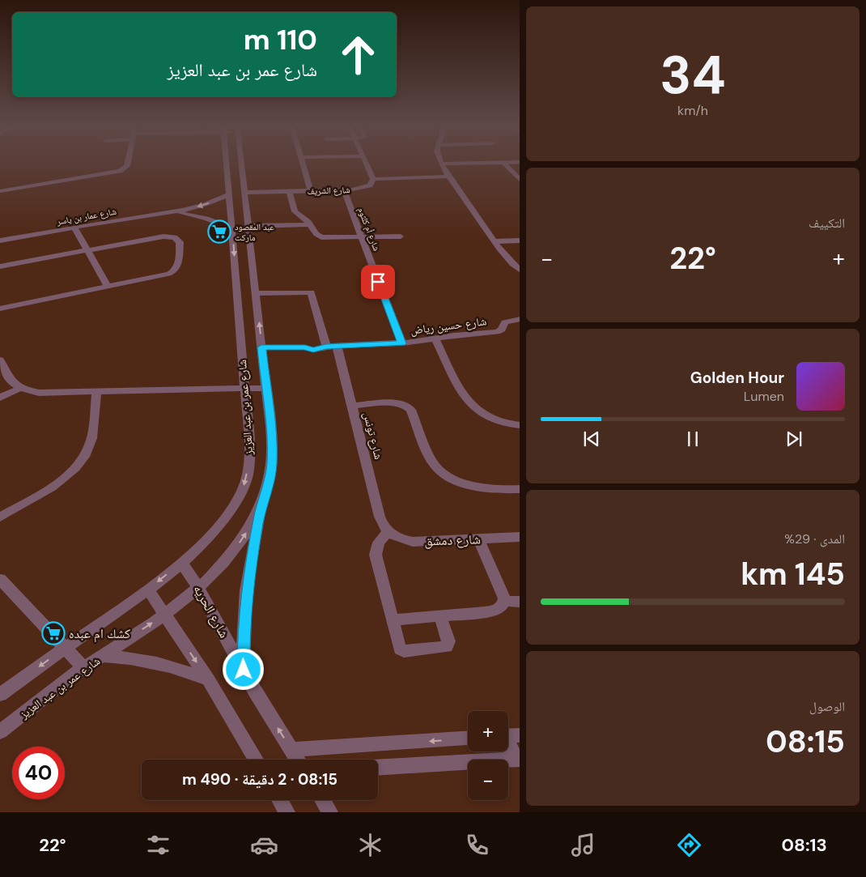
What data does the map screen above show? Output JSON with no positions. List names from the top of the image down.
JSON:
{
  "streets": {
    "street": [
      "شارع الشريف",
      "شارع عمار بن ياسر",
      "شارع أم كلثوم",
      "شارع حسين رياض",
      "شارع عمر بن عبد العزيز",
      "شارع تونس",
      "شارع دمشق",
      "شارع الحريه"
    ]
  },
  "crossings": [
    ["شارع الشريف", "شارع أم كلثوم"],
    ["شارع الشريف", "شارع عمر بن عبد العزيز"],
    ["شارع عمار بن ياسر", "شارع عمر بن عبد العزيز"],
    ["شارع أم كلثوم", "شارع حسين رياض"],
    ["شارع حسين رياض", "شارع عمر بن عبد العزيز"],
    ["شارع حسين رياض", "شارع تونس"],
    ["شارع عمر بن عبد العزيز", "شارع تونس"],
    ["شارع عمر بن عبد العزيز", "شارع الحريه"],
    ["شارع تونس", "شارع دمشق"]
  ],
  "places": {
    "supermarket": ["عبد المقصود ماركت", "كشك ام عبده"]
  },
  "page": {
    "tile": [
      ["34", "km/h"],
      "التكييف",
      ["المدى · 29%", "145 km"],
      ["الوصول", "08:15"]
    ],
    "turn": ["110 m", "شارع عمر بن عبد العزيز"],
    "heat": ["−", "22°", "+"],
    "song": ["Golden Hour", "Lumen"],
    "map_buttons": ["+", "−"],
    "limit": "40",
    "trip": "08:15 · 2 دقيقة · 490 m",
    "tabs": ["08:13", "22°"]
  }
}
